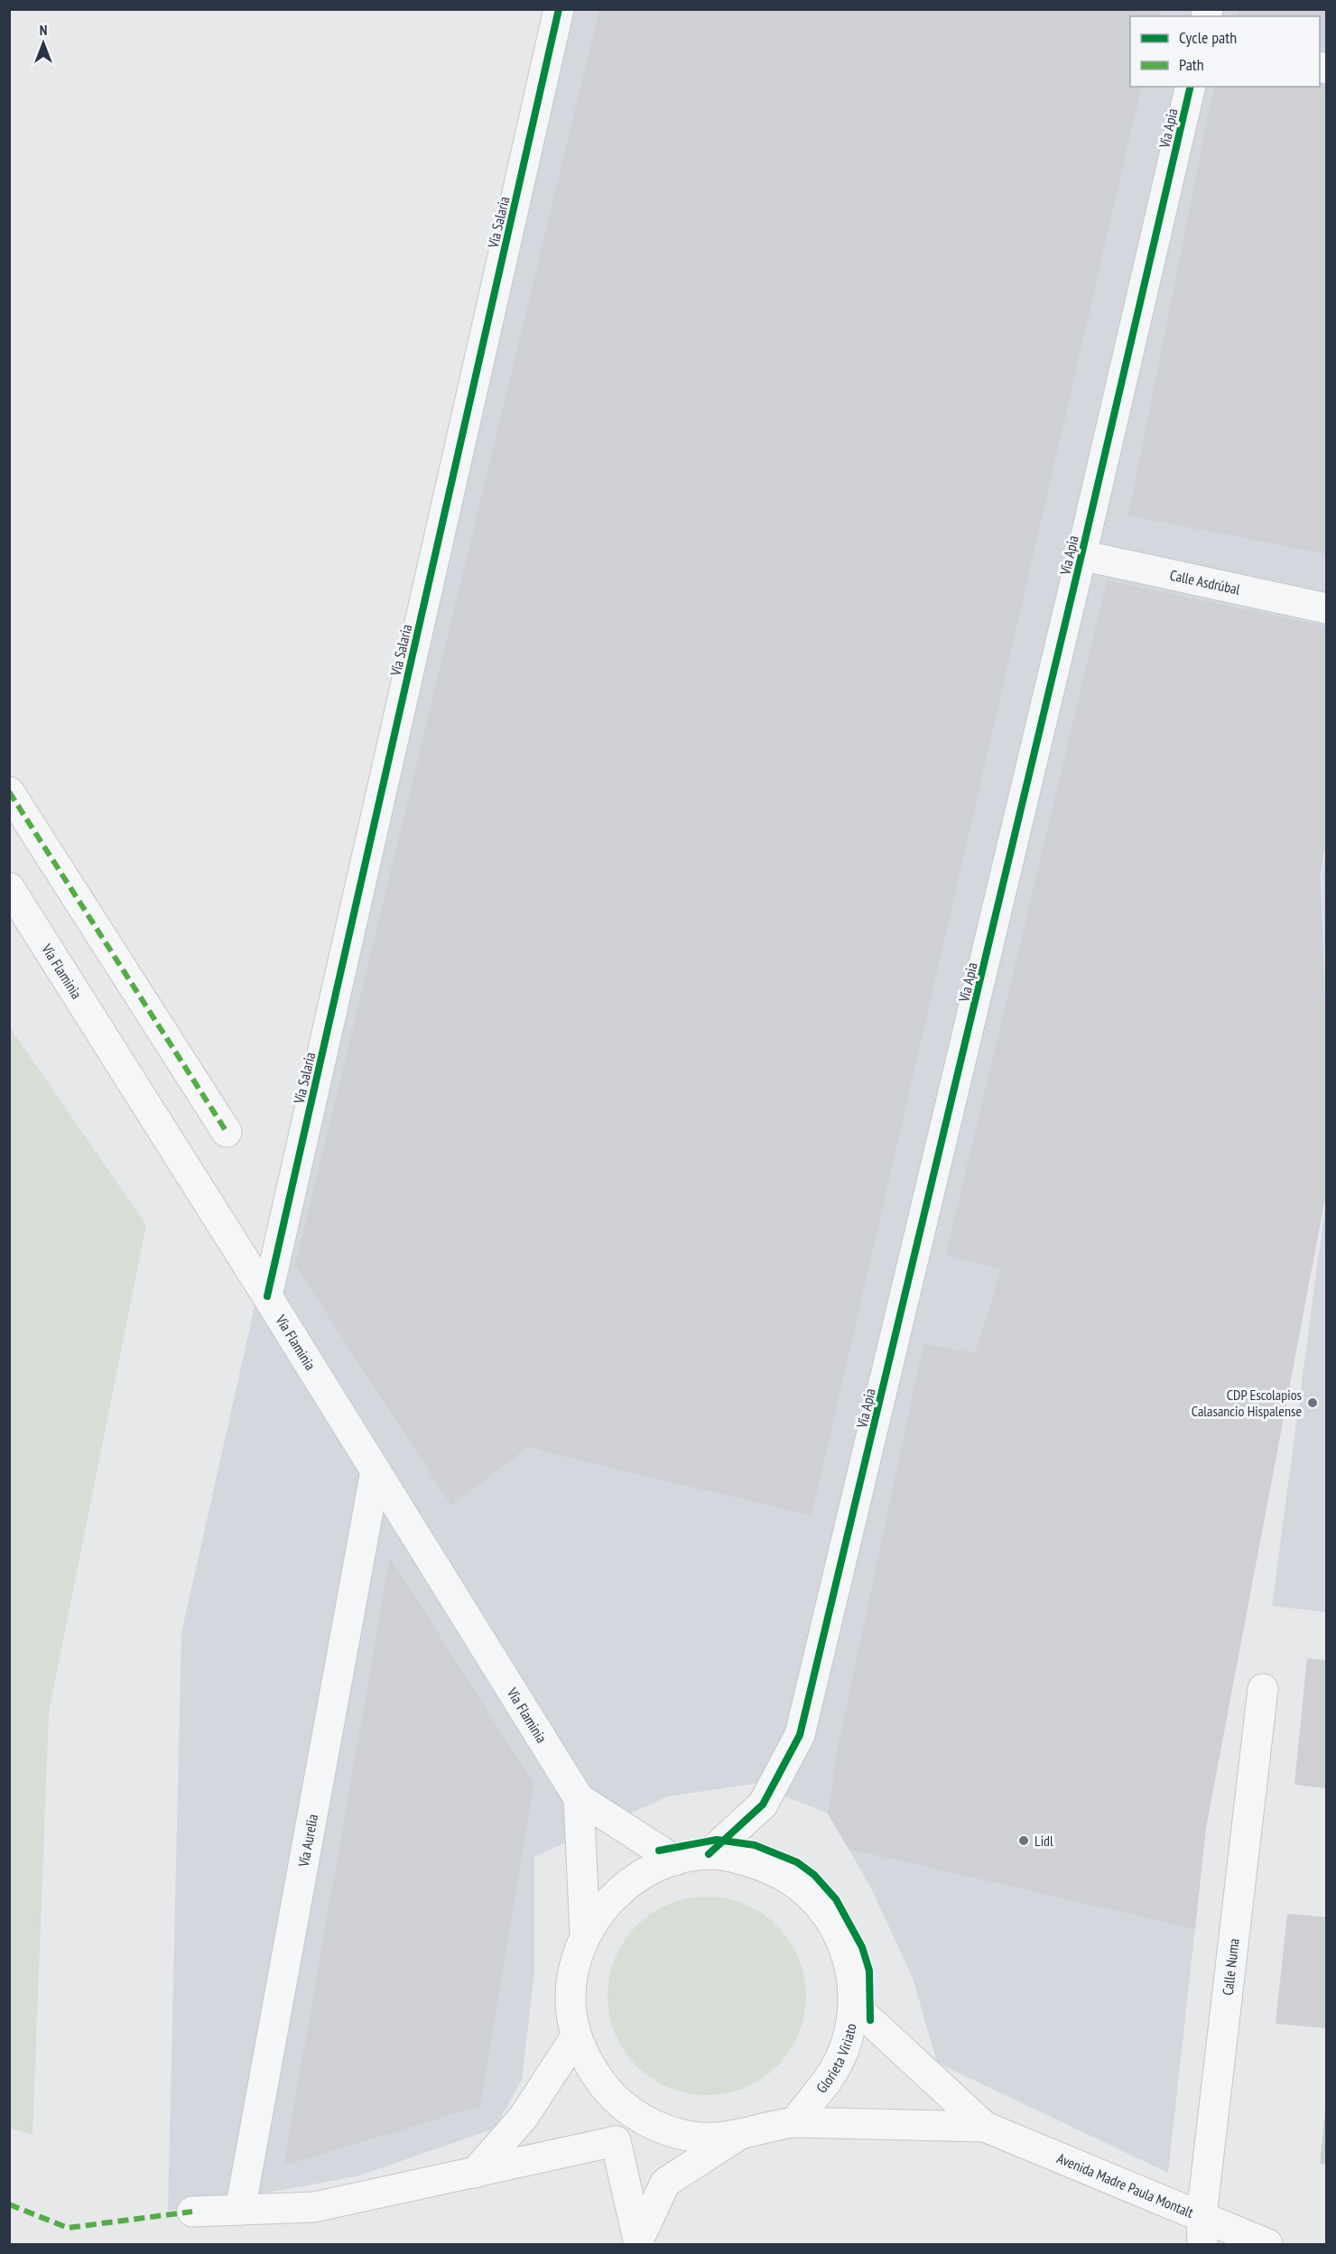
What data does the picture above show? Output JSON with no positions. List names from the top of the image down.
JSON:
{
  "streets": {
    "street": [
      "Vía Apia",
      "Vía Salaria",
      "Calle Asdrúbal",
      "Vía Flaminia",
      "Vía Aurelia",
      "Calle Numa",
      "Glorieta Viriato",
      "Avenida Madre Paula Montalt"
    ]
  },
  "crossings": [
    ["Vía Apia", "Calle Asdrúbal"],
    ["Vía Apia", "Glorieta Viriato"],
    ["Vía Salaria", "Vía Flaminia"],
    ["Vía Flaminia", "Vía Aurelia"],
    ["Vía Flaminia", "Glorieta Viriato"],
    ["Calle Numa", "Avenida Madre Paula Montalt"],
    ["Glorieta Viriato", "Avenida Madre Paula Montalt"]
  ],
  "places": ["CDP Escolapios Calasancio Hispalense", "Lidl"],
  "legend": ["Cycle path", "Path"],
  "north": "top"
}
